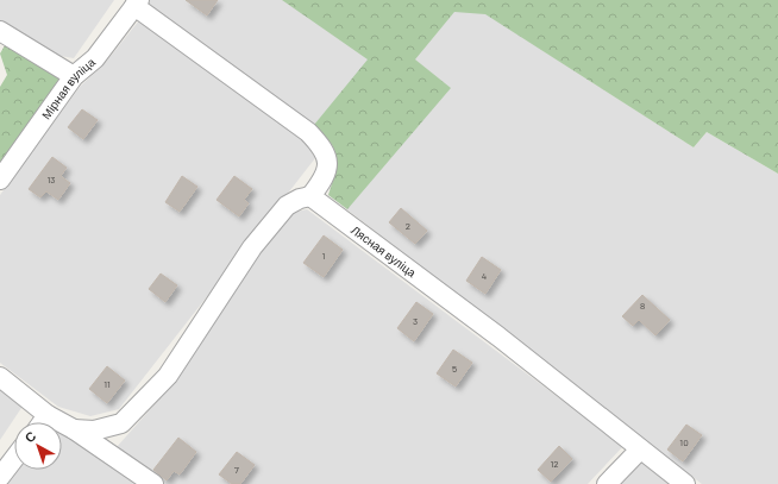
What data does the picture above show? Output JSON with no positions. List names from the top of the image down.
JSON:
{
  "streets": {
    "street": ["Мірная вуліца", "Лясная вуліца"]
  },
  "house_numbers": [
    "13",
    "2",
    "1",
    "4",
    "8",
    "3",
    "5",
    "11",
    "10",
    "12",
    "7"
  ],
  "north": "top left"
}
